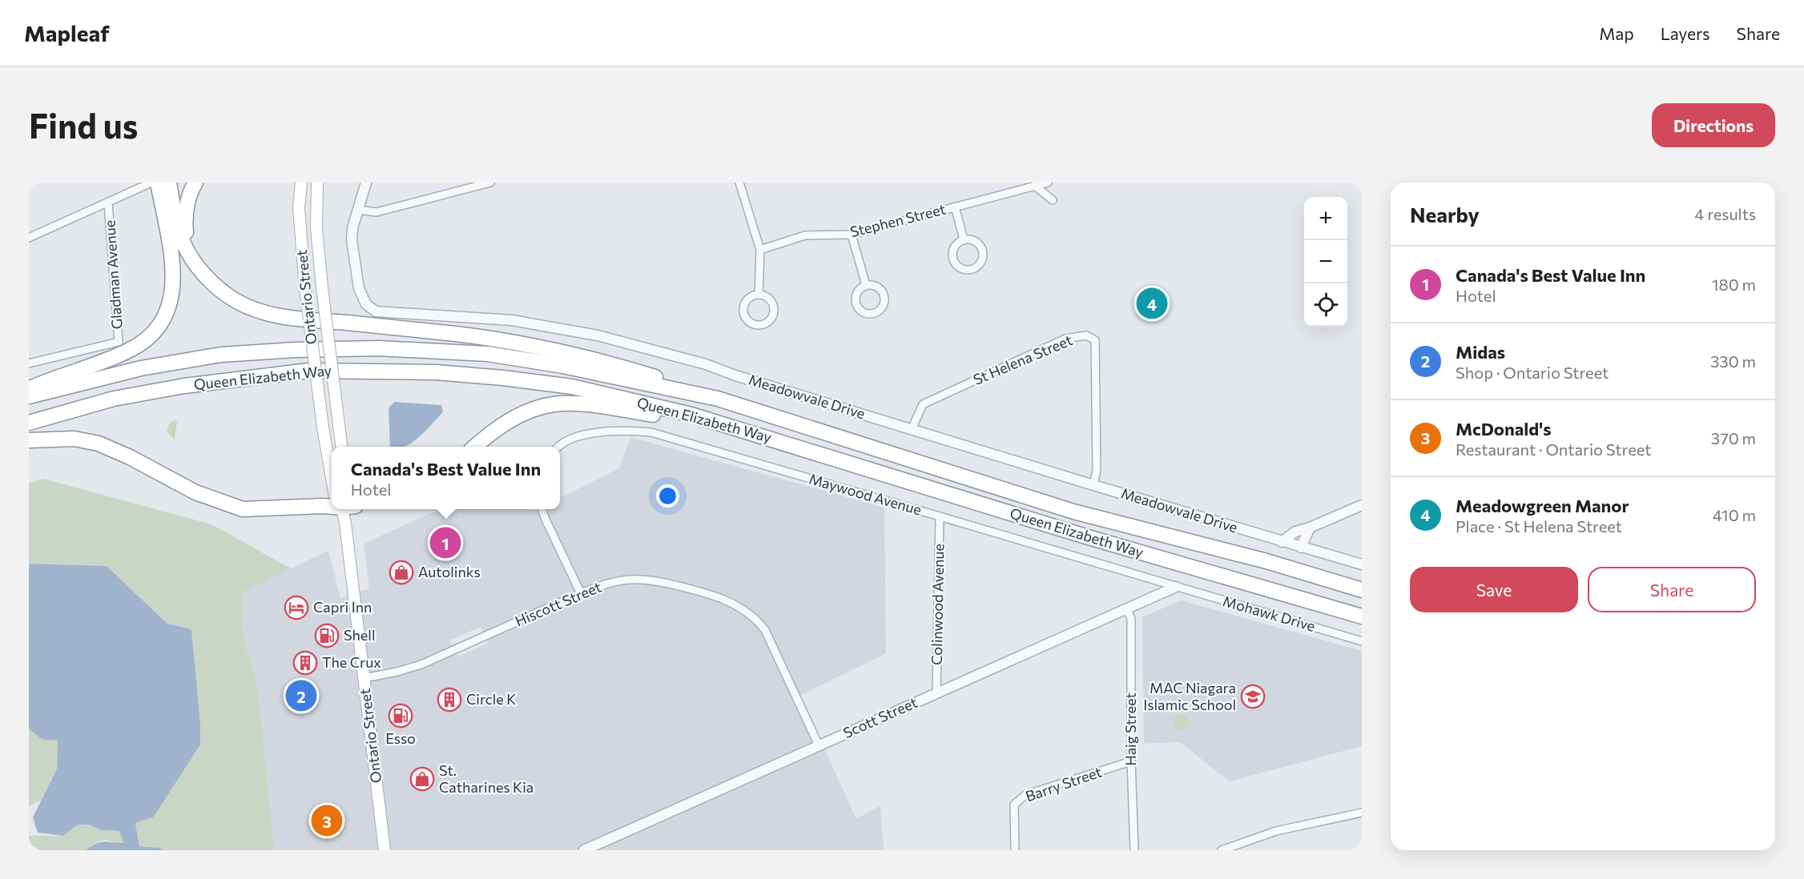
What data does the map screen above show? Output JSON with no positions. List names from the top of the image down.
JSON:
{
  "streets": {
    "highway": ["Queen Elizabeth Way"],
    "main road": ["Ontario Street"],
    "street": [
      "Stephen Street",
      "Gladman Avenue",
      "St Helena Street",
      "Meadowvale Drive",
      "Maywood Avenue",
      "Hiscott Street",
      "Colinwood Avenue",
      "Mohawk Drive",
      "Scott Street",
      "Haig Street",
      "Barry Street"
    ]
  },
  "crossings": [
    ["Ontario Street", "Hiscott Street"],
    ["St Helena Street", "Meadowvale Drive"],
    ["Maywood Avenue", "Colinwood Avenue"],
    ["Maywood Avenue", "Mohawk Drive"],
    ["Maywood Avenue", "Scott Street"],
    ["Hiscott Street", "Scott Street"],
    ["Colinwood Avenue", "Scott Street"],
    ["Mohawk Drive", "Scott Street"],
    ["Scott Street", "Haig Street"],
    ["Haig Street", "Barry Street"]
  ],
  "places": {
    "shop": ["Autolinks", "St. Catharines Kia"],
    "hotel": ["Capri Inn"],
    "fuel station": ["Shell", "Esso"],
    "building": ["The Crux", "Circle K"],
    "school or university": ["MAC Niagara Islamic School"]
  },
  "page": {
    "header": "Mapleaf",
    "nav": ["Map", "Layers", "Share"],
    "buttons": [
      "Directions",
      ["Save", "Share"]
    ],
    "title": "Find us",
    "heading": ["Nearby", "4 results"],
    "map_buttons": ["+", "−"],
    "list": [
      {
        "mark": "1",
        "name": "Canada's Best Value Inn",
        "note": "Hotel",
        "value": "180 m"
      },
      {
        "mark": "2",
        "name": "Midas",
        "note": "Shop · Ontario Street",
        "value": "330 m"
      },
      {
        "mark": "3",
        "name": "McDonald's",
        "note": "Restaurant · Ontario Street",
        "value": "370 m"
      },
      {
        "mark": "4",
        "name": "Meadowgreen Manor",
        "note": "Place · St Helena Street",
        "value": "410 m"
      }
    ],
    "pins": [
      "4",
      "1",
      "2",
      "3"
    ],
    "popup": ["Canada's Best Value Inn", "Hotel"]
  }
}
